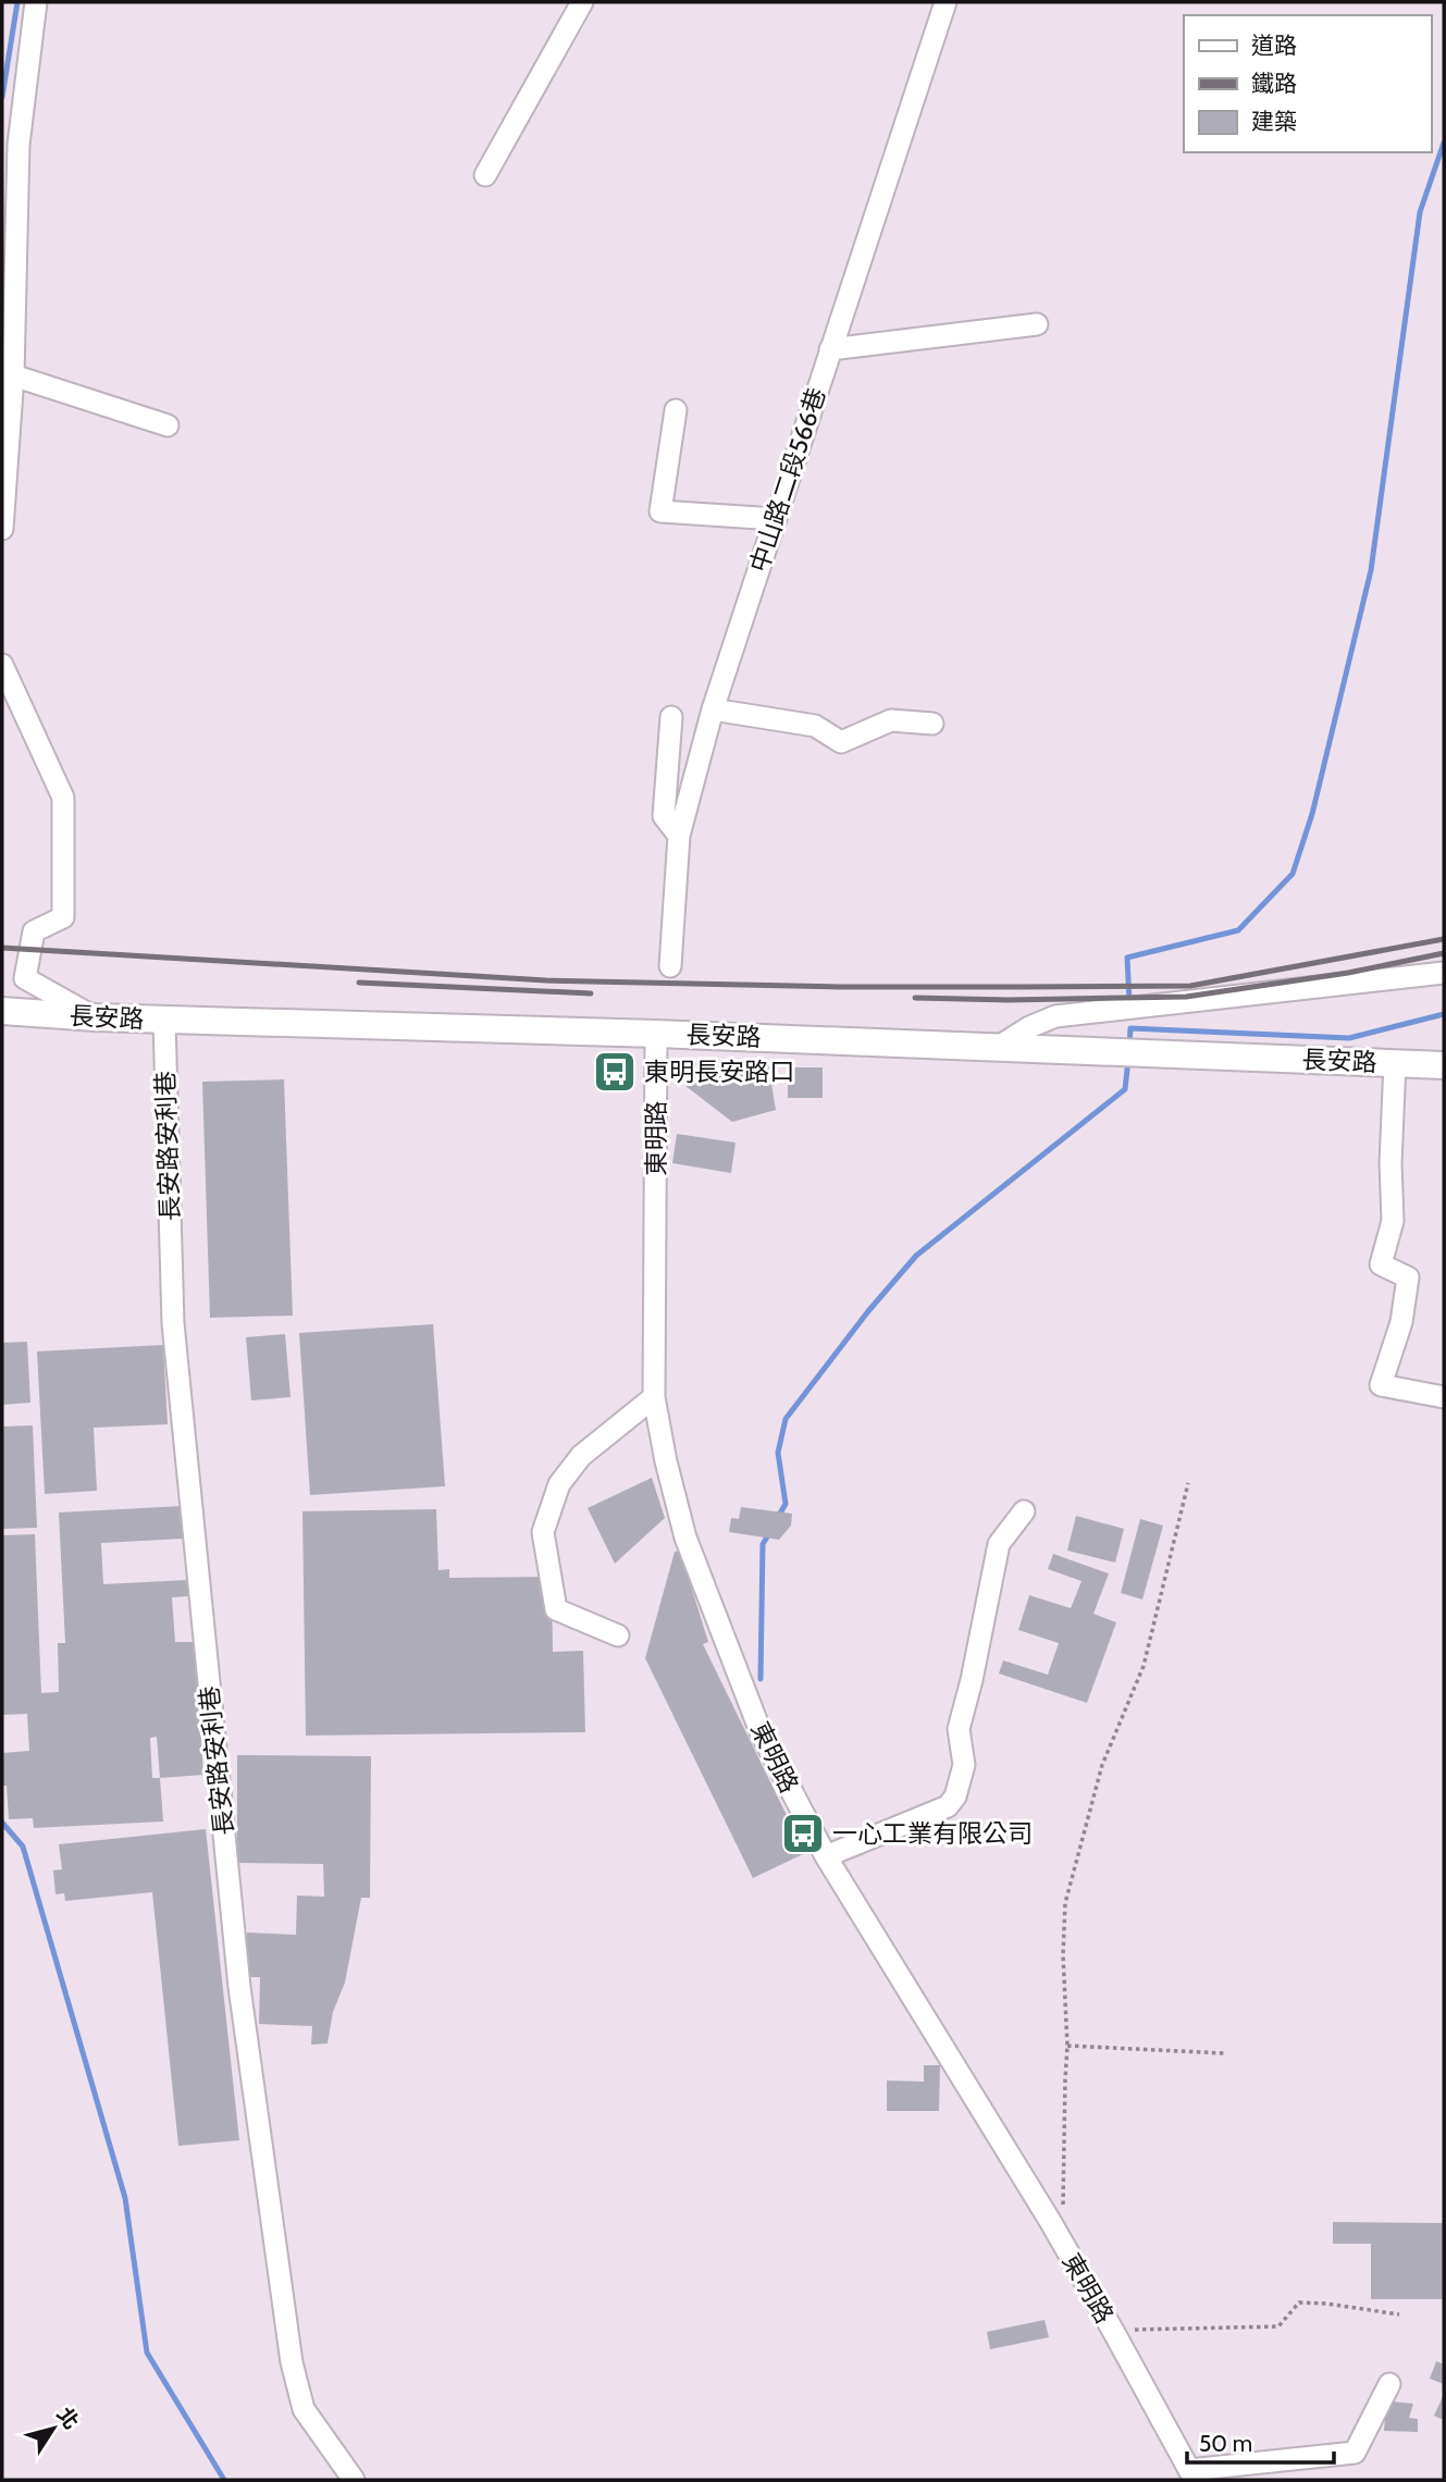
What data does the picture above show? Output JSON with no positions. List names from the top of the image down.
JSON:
{
  "streets": {
    "main road": ["長安路"],
    "street": ["中山路二段566巷", "東明路", "長安路安利巷"]
  },
  "crossings": [
    ["長安路", "東明路"],
    ["長安路", "長安路安利巷"]
  ],
  "places": {
    "bus stop": ["東明長安路口", "一心工業有限公司"]
  },
  "legend": ["道路", "鐵路", "建築"],
  "scale_bar": "50 m",
  "north": "top right"
}
